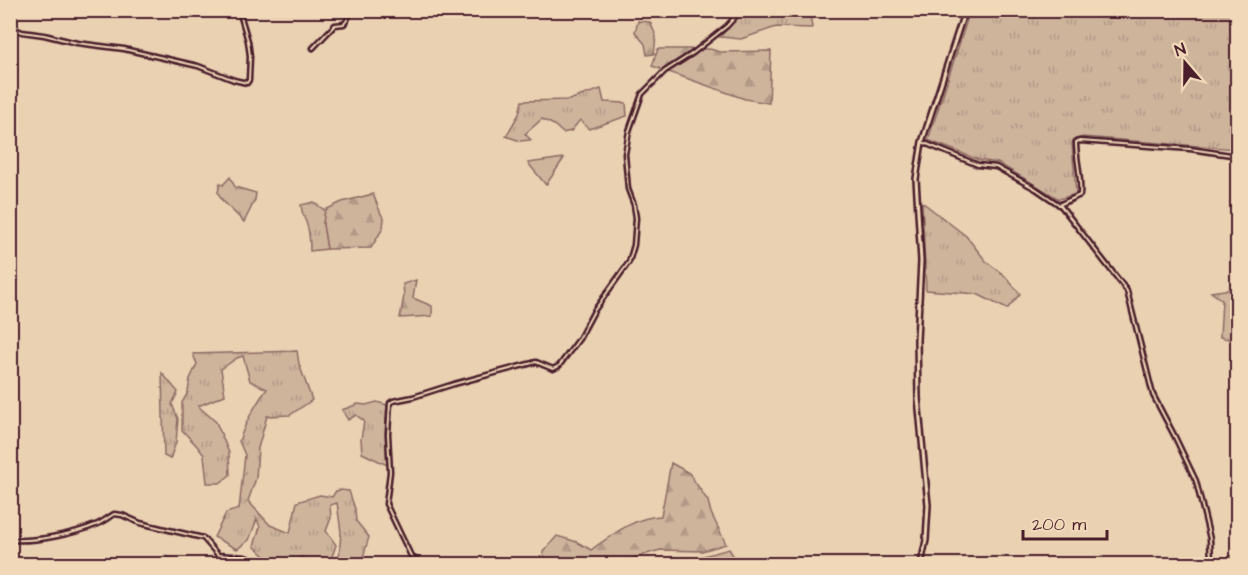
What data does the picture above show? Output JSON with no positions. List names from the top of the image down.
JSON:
{
  "scale_bar": "200 m",
  "north": "top"
}
